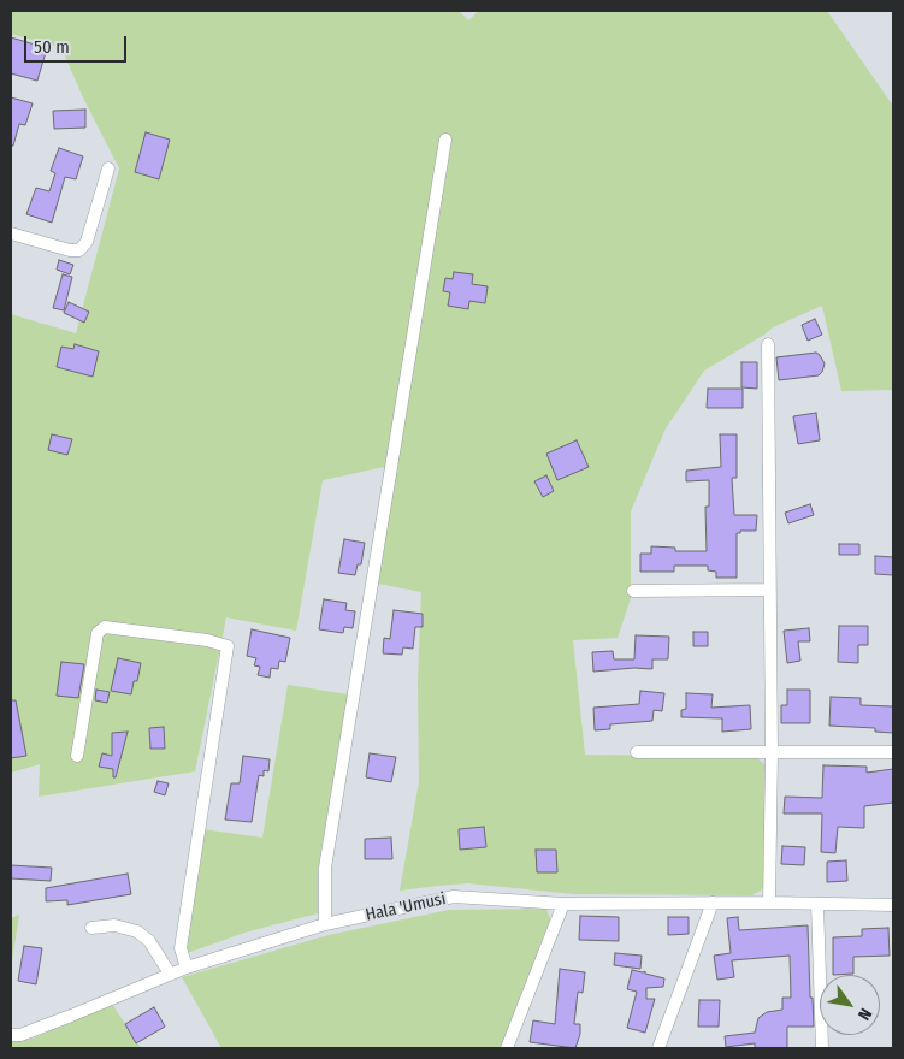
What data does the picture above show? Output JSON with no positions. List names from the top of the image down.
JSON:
{
  "streets": {
    "street": ["Hala 'Umusi"]
  },
  "scale_bar": "50 m",
  "north": "bottom right"
}
